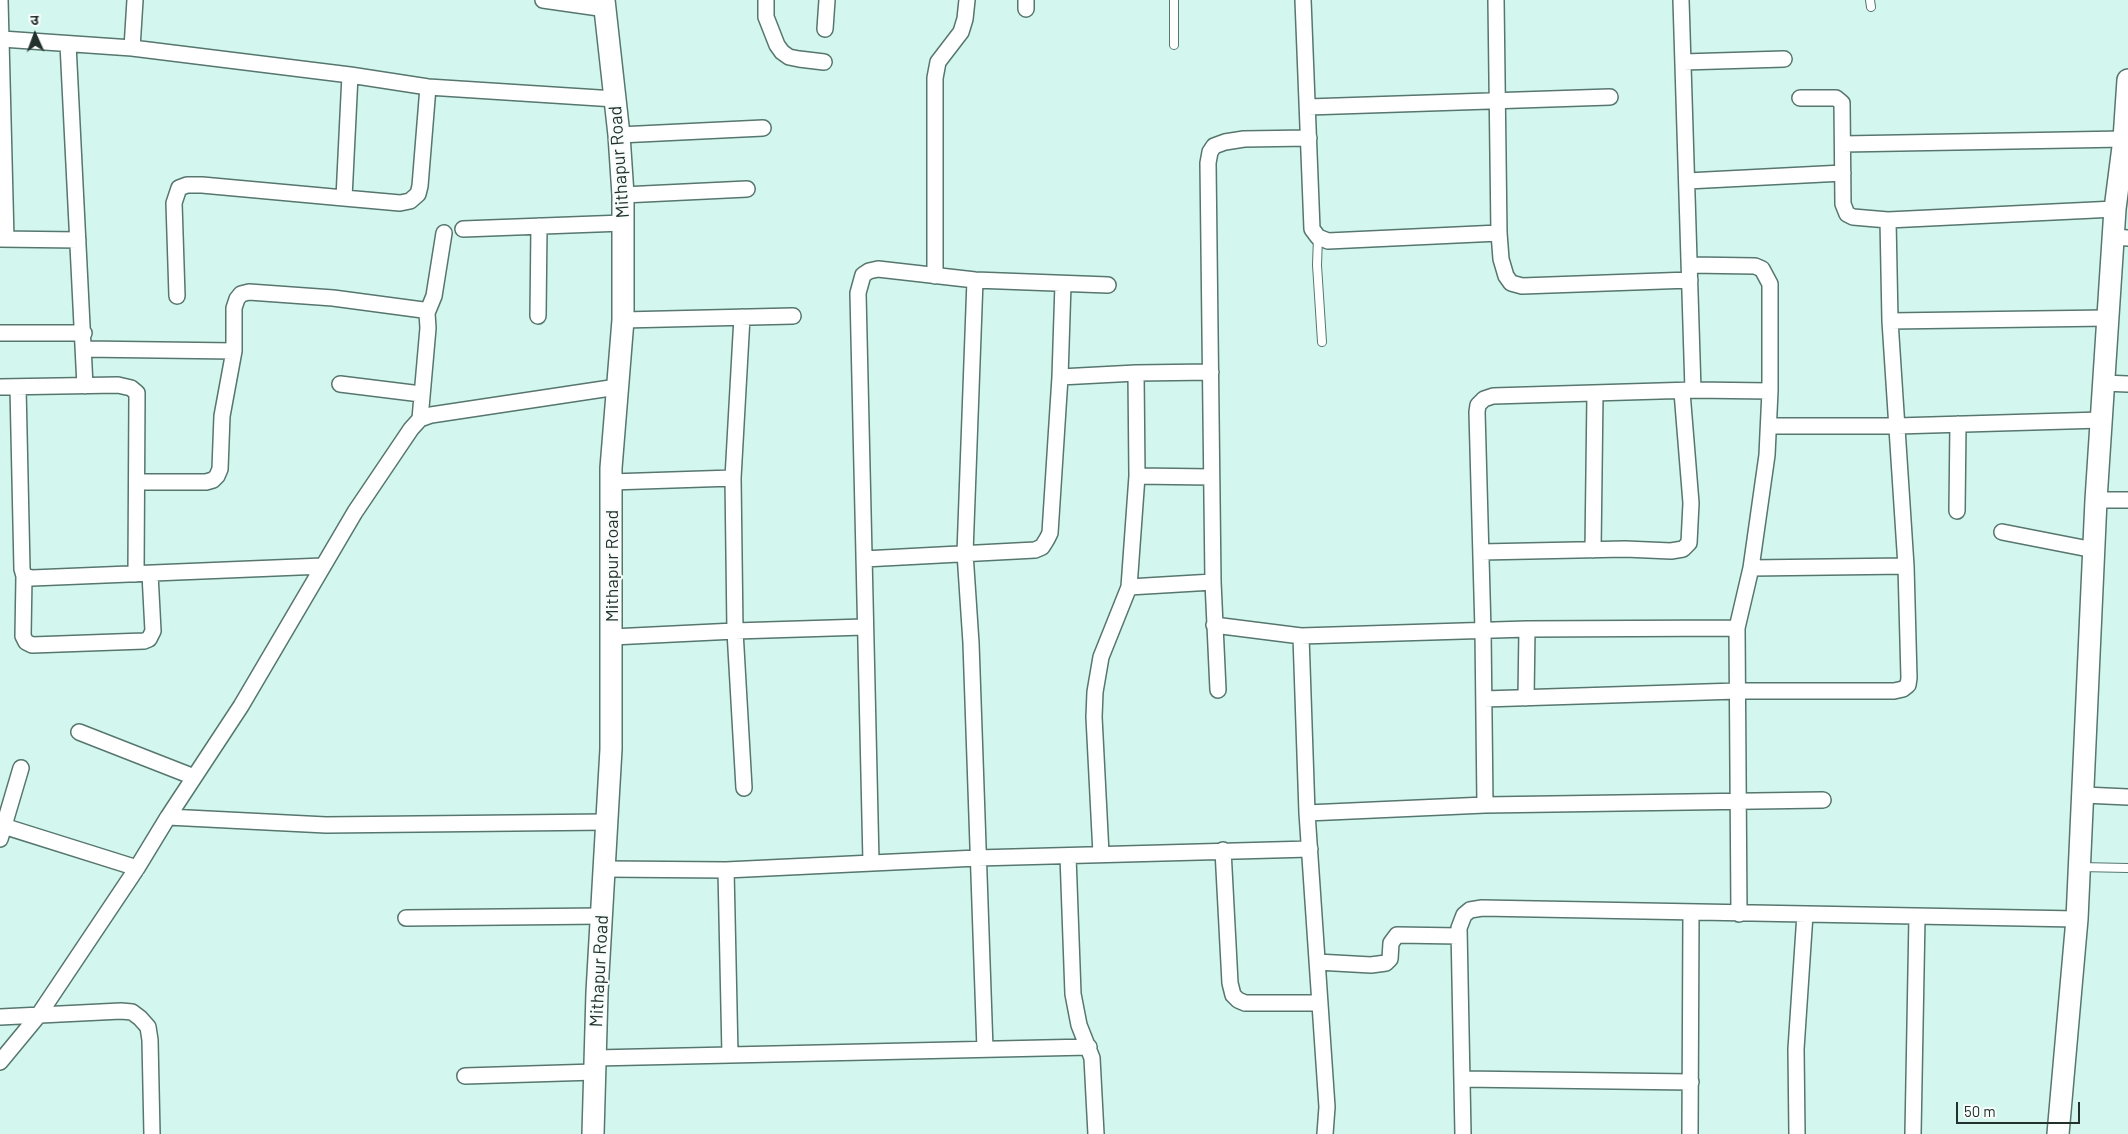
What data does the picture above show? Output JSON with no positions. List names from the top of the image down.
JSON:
{
  "streets": {
    "street": ["Mithapur Road"]
  },
  "scale_bar": "50 m",
  "north": "top"
}
